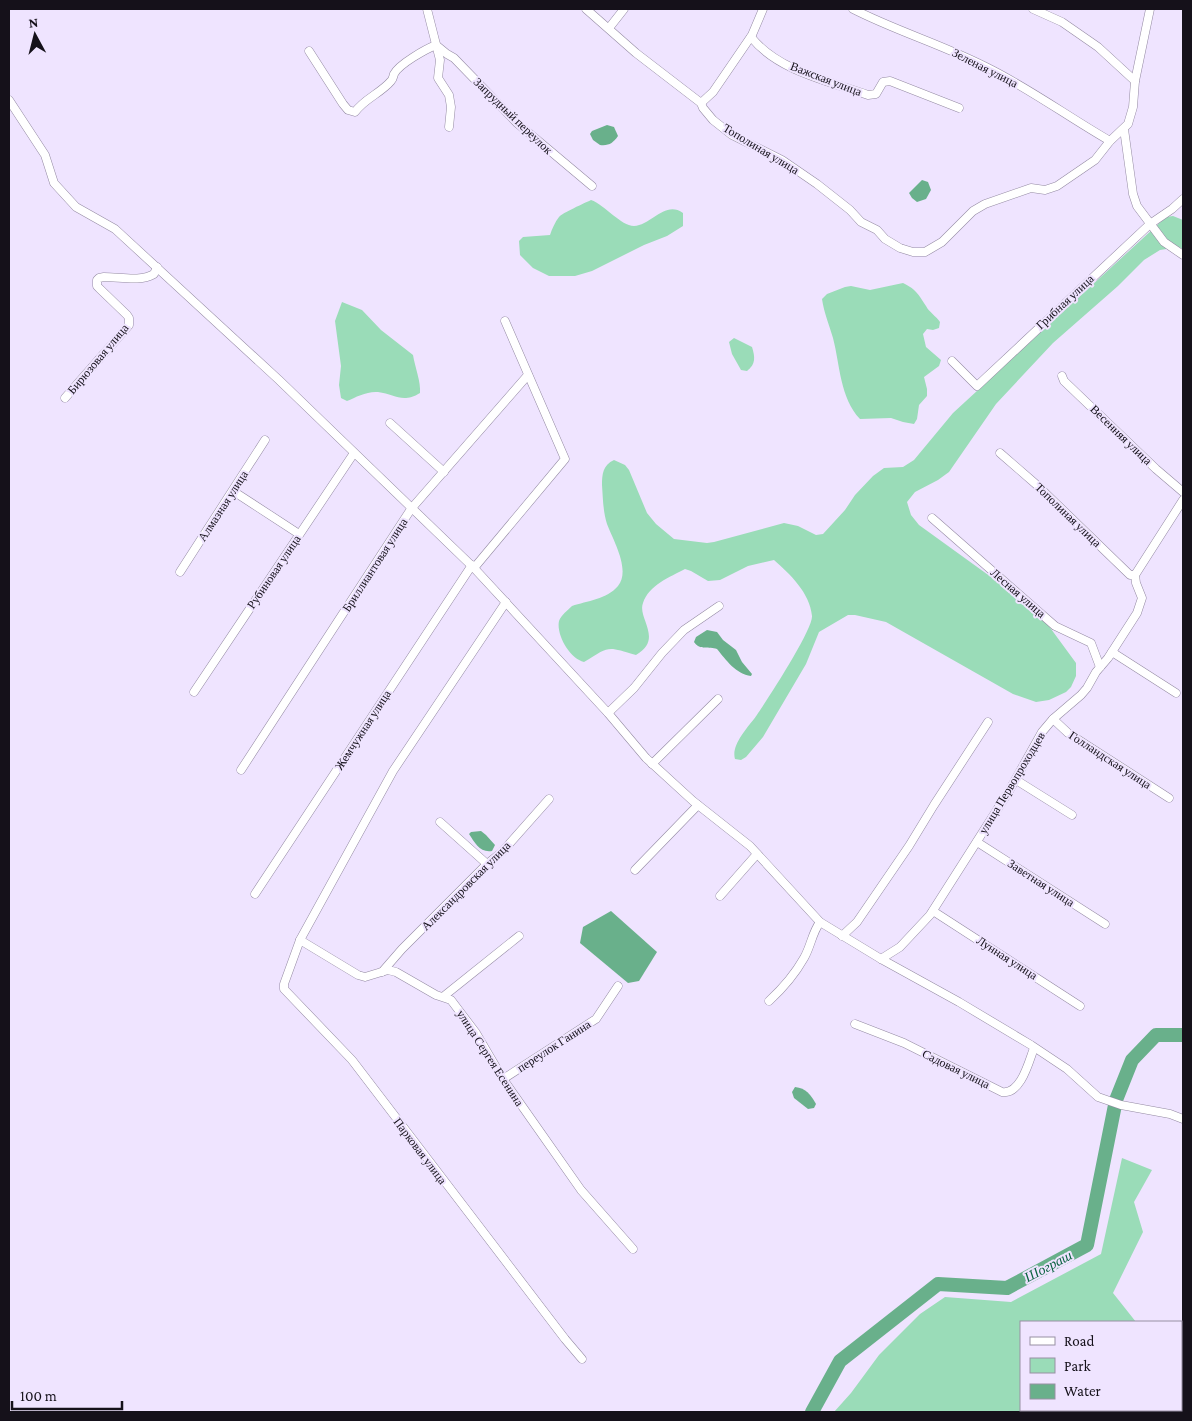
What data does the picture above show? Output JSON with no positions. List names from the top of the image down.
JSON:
{
  "streets": {
    "street": [
      "Зеленая улица",
      "Важская улица",
      "Запрудный переулок",
      "Тополиная улица",
      "Грибная улица",
      "Бирюзовая улица",
      "Весенняя улица",
      "Алмазная улица",
      "Бриллиантовая улица",
      "Рубиновая улица",
      "Лесная улица",
      "Жемчужная улица",
      "Голландская улица",
      "улица Первопроходцев",
      "Заветная улица",
      "Александровская улица",
      "Лунная улица",
      "переулок Ганина",
      "улица Сергея Есенина",
      "Садовая улица",
      "Парковая улица"
    ]
  },
  "crossings": [
    ["Зеленая улица", "Тополиная улица"],
    ["Тополиная улица", "улица Первопроходцев"],
    ["Бриллиантовая улица", "Жемчужная улица"],
    ["Лесная улица", "улица Первопроходцев"],
    ["Голландская улица", "улица Первопроходцев"],
    ["улица Первопроходцев", "Заветная улица"],
    ["улица Первопроходцев", "Лунная улица"],
    ["Александровская улица", "улица Сергея Есенина"],
    ["переулок Ганина", "улица Сергея Есенина"],
    ["улица Сергея Есенина", "Парковая улица"]
  ],
  "water": ["Шограш"],
  "legend": ["Road", "Park", "Water"],
  "scale_bar": "100 m",
  "north": "top"
}
